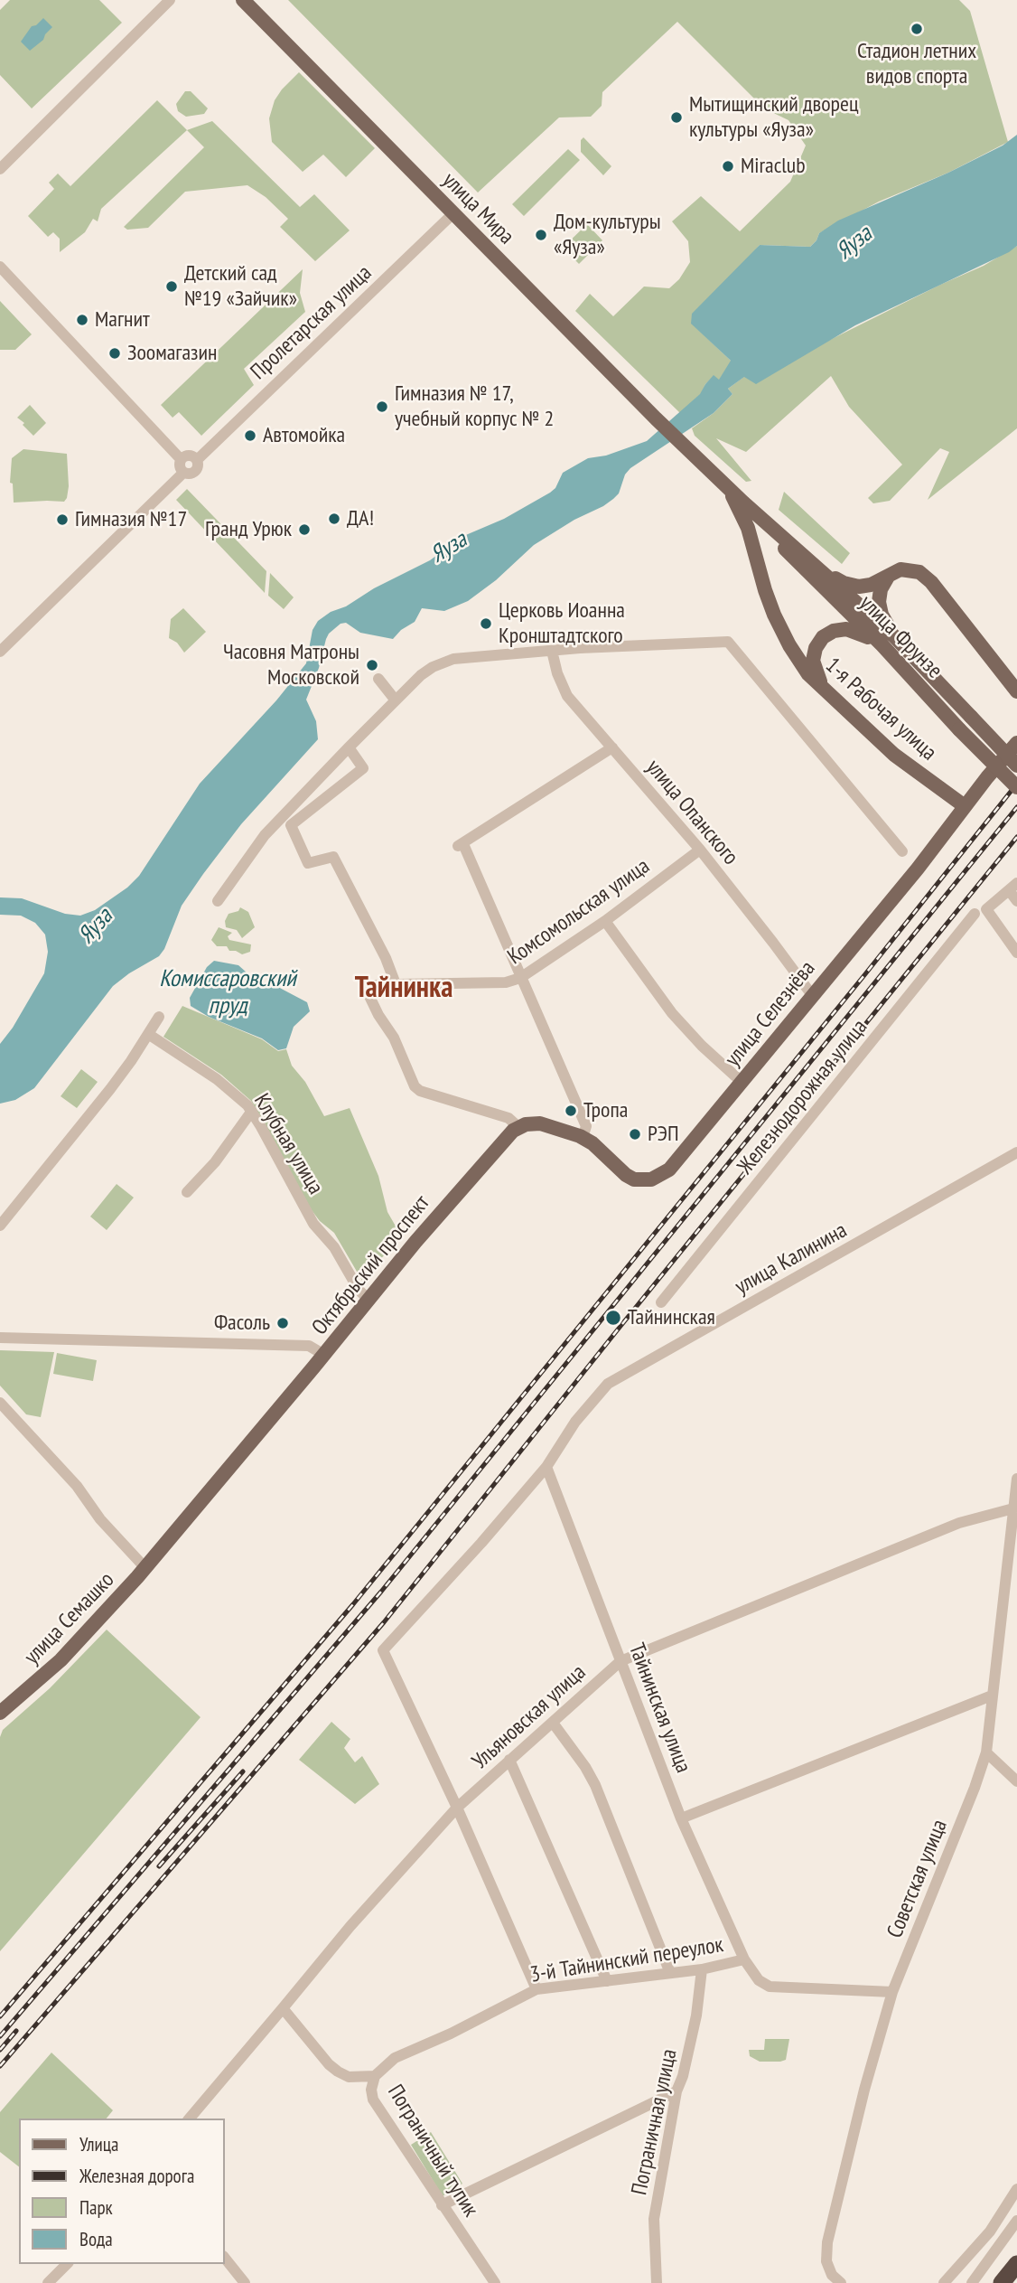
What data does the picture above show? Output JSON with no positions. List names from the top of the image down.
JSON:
{
  "streets": {
    "main road": [
      "улица Мира",
      "улица Фрунзе",
      "1-я Рабочая улица",
      "улица Селезнёва",
      "Октябрьский проспект",
      "улица Семашко"
    ],
    "street": [
      "Пролетарская улица",
      "улица Опанского",
      "Комсомольская улица",
      "Железнодорожная улица",
      "Клубная улица",
      "улица Калинина",
      "Тайнинская улица",
      "Ульяновская улица",
      "Советская улица",
      "3-й Тайнинский переулок",
      "Пограничная улица",
      "Пограничный тупик"
    ]
  },
  "crossings": [
    ["улица Мира", "Пролетарская улица"],
    ["улица Мира", "улица Фрунзе"],
    ["улица Фрунзе", "1-я Рабочая улица"],
    ["1-я Рабочая улица", "улица Селезнёва"],
    ["улица Опанского", "Комсомольская улица"],
    ["улица Опанского", "улица Селезнёва"],
    ["Комсомольская улица", "Октябрьский проспект"],
    ["Клубная улица", "Октябрьский проспект"],
    ["улица Калинина", "Тайнинская улица"],
    ["Октябрьский проспект", "улица Семашко"],
    ["Тайнинская улица", "Ульяновская улица"],
    ["Тайнинская улица", "3-й Тайнинский переулок"],
    ["Ульяновская улица", "Советская улица"],
    ["Ульяновская улица", "Пограничный тупик"],
    ["Советская улица", "3-й Тайнинский переулок"],
    ["3-й Тайнинский переулок", "Пограничная улица"],
    ["3-й Тайнинский переулок", "Пограничный тупик"]
  ],
  "districts": ["Тайнинка"],
  "water": ["Яуза", "Комиссаровский пруд"],
  "places": [
    "Стадион летних видов спорта",
    "Мытищинский дворец культуры «Яуза»",
    "Miraclub",
    "Дом-культуры «Яуза»",
    "Детский сад №19 «Зайчик»",
    "Магнит",
    "Зоомагазин",
    "Гимназия № 17, учебный корпус № 2",
    "Автомойка",
    "ДА!",
    "Гимназия №17",
    "Гранд Урюк",
    "Церковь Иоанна Кронштадтского",
    "Часовня Матроны Московской",
    "Тропа",
    "РЭП",
    "Тайнинская",
    "Фасоль"
  ],
  "legend": [
    "Улица",
    "Железная дорога",
    "Парк",
    "Вода"
  ]
}
